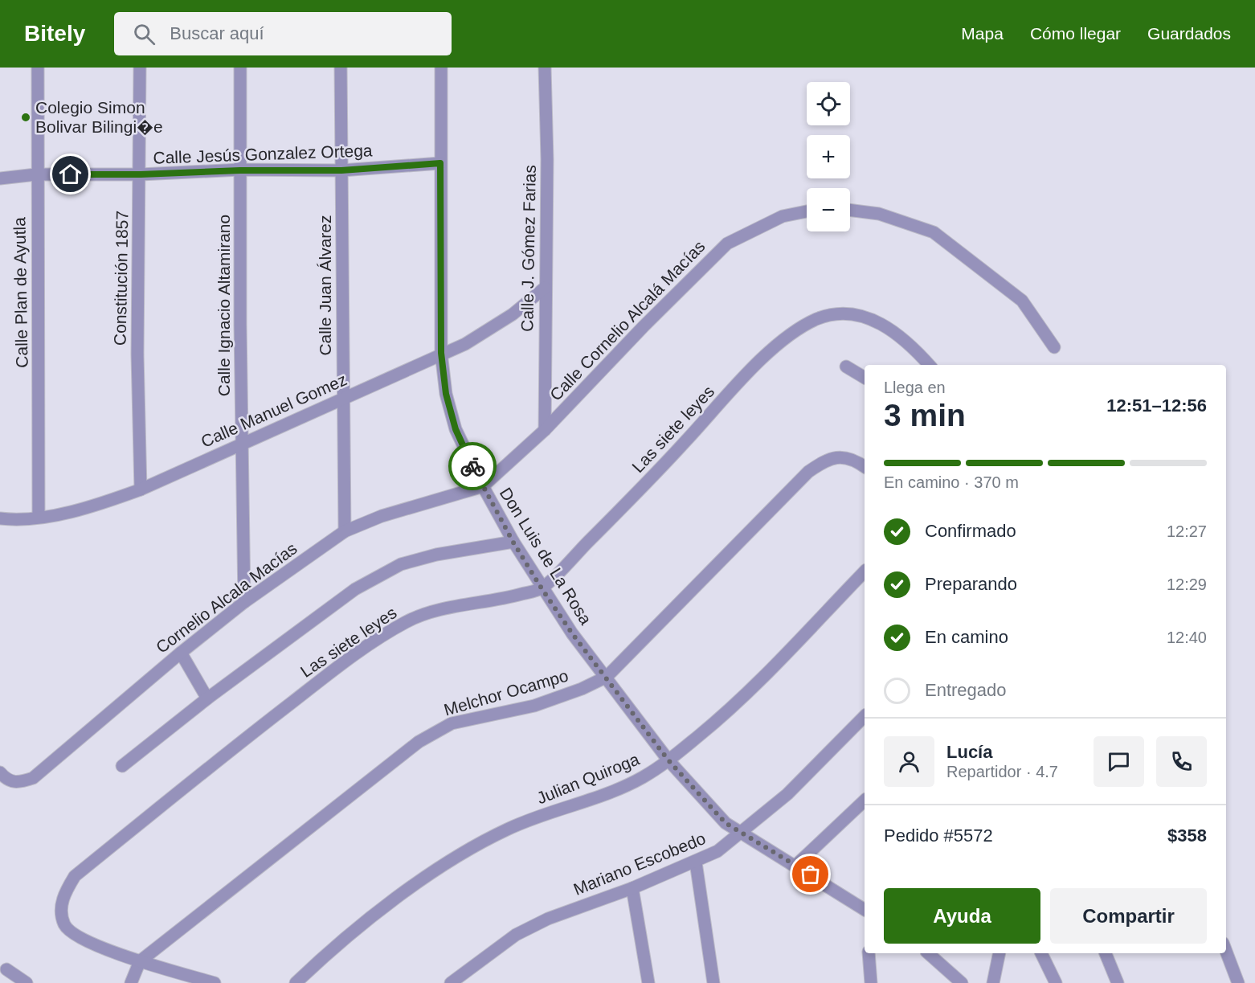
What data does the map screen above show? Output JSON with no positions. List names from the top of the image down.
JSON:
{
  "streets": {
    "street": [
      "Calle Jesús Gonzalez Ortega",
      "Calle J. Gómez Farias",
      "Constitución 1857",
      "Calle Juan Álvarez",
      "Calle Plan de Ayutla",
      "Calle Ignacio Altamirano",
      "Calle Cornelio Alcalá Macías",
      "Calle Manuel Gomez",
      "Las siete leyes",
      "Don Luis de La Rosa",
      "Cornelio Alcala Macías",
      "Melchor Ocampo",
      "Julian Quiroga",
      "Mariano Escobedo"
    ]
  },
  "crossings": [
    ["Calle Jesús Gonzalez Ortega", "Constitución 1857"],
    ["Calle Jesús Gonzalez Ortega", "Calle Juan Álvarez"],
    ["Calle Jesús Gonzalez Ortega", "Calle Plan de Ayutla"],
    ["Calle Jesús Gonzalez Ortega", "Calle Ignacio Altamirano"],
    ["Calle Jesús Gonzalez Ortega", "Don Luis de La Rosa"],
    ["Calle J. Gómez Farias", "Calle Cornelio Alcalá Macías"],
    ["Calle J. Gómez Farias", "Calle Manuel Gomez"],
    ["Constitución 1857", "Calle Manuel Gomez"],
    ["Calle Juan Álvarez", "Calle Manuel Gomez"],
    ["Calle Juan Álvarez", "Cornelio Alcala Macías"],
    ["Calle Plan de Ayutla", "Calle Manuel Gomez"],
    ["Calle Ignacio Altamirano", "Calle Manuel Gomez"],
    ["Calle Ignacio Altamirano", "Cornelio Alcala Macías"],
    ["Calle Cornelio Alcalá Macías", "Don Luis de La Rosa"],
    ["Calle Cornelio Alcalá Macías", "Cornelio Alcala Macías"],
    ["Calle Manuel Gomez", "Don Luis de La Rosa"],
    ["Las siete leyes", "Don Luis de La Rosa"],
    ["Las siete leyes", "Melchor Ocampo"],
    ["Don Luis de La Rosa", "Cornelio Alcala Macías"],
    ["Don Luis de La Rosa", "Melchor Ocampo"],
    ["Don Luis de La Rosa", "Julian Quiroga"],
    ["Don Luis de La Rosa", "Mariano Escobedo"]
  ],
  "places": ["Colegio Simon Bolivar Bilingi�e"],
  "page": {
    "header": "Bitely",
    "search": "Buscar aquí",
    "nav": ["Mapa", "Cómo llegar", "Guardados"],
    "map_buttons": ["+", "−"],
    "heading": ["3 min", "Llega en", "12:51–12:56"],
    "panel": [
      "Lucía",
      "Repartidor · 4.7",
      "Pedido #5572",
      "$358"
    ],
    "bar": "En camino · 370 m",
    "list": [
      ["Confirmado", "12:27"],
      ["Preparando", "12:29"],
      ["En camino", "12:40"],
      "Entregado"
    ],
    "buttons": ["Ayuda", "Compartir"]
  }
}
